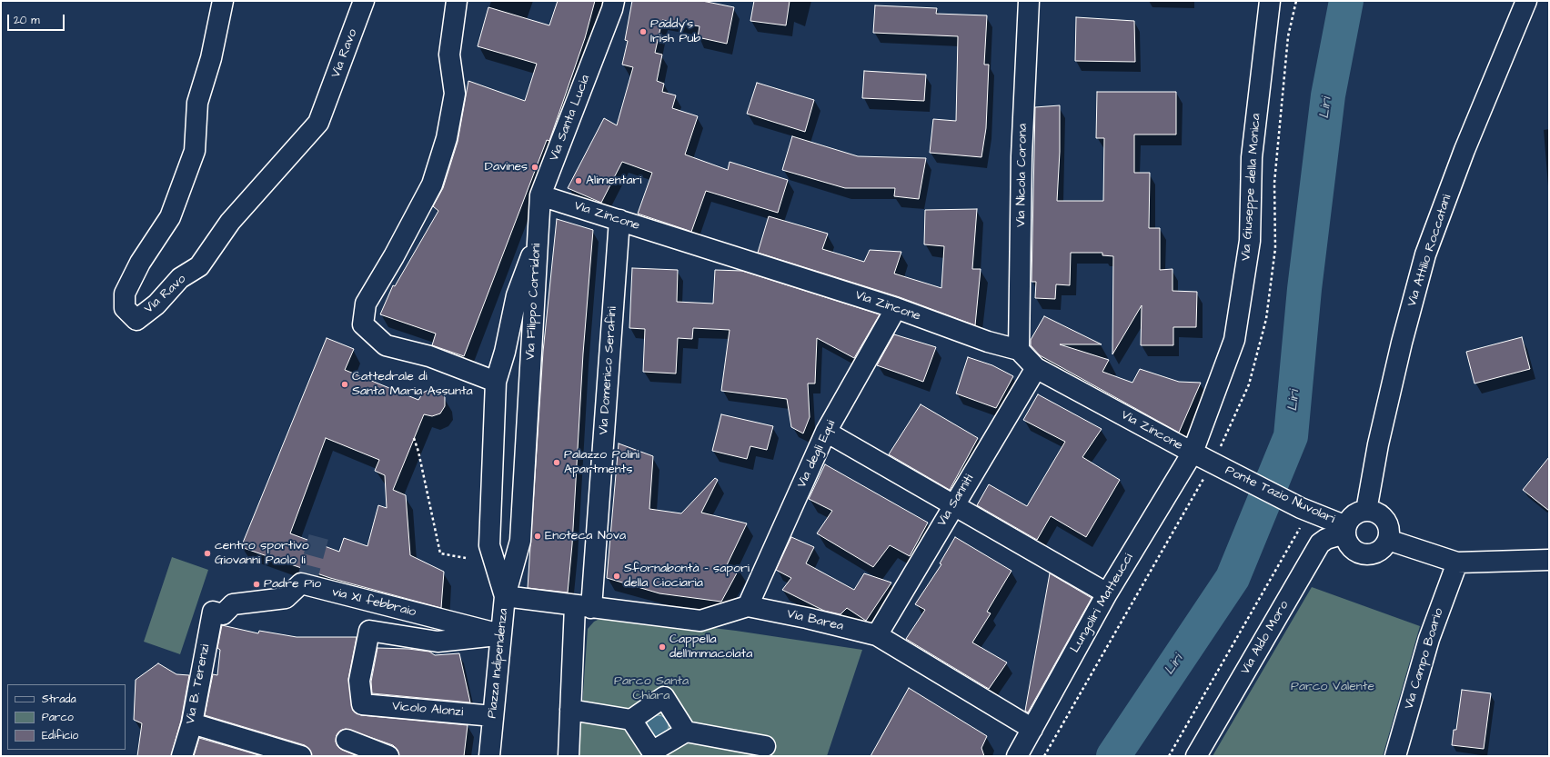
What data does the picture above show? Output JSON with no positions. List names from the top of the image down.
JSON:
{
  "streets": {
    "street": [
      "Via Ravo",
      "Via Santa Lucia",
      "Via Nicola Corona",
      "Via Giuseppe della Monica",
      "Via Zincone",
      "Via Attilio Roccatani",
      "Via Filippo Corridoni",
      "Via Domenico Serafini",
      "Via degli Equi",
      "Ponte Tazio Nuvolari",
      "Via Sanniti",
      "via XI febbraio",
      "Lungoliri Matteucci",
      "Via Barea",
      "Via Aldo Moro",
      "Via Campo Boario",
      "Piazza Indipendenza",
      "Via B. Terenzi",
      "Vicolo Alonzi"
    ]
  },
  "crossings": [
    ["Via Santa Lucia", "Via Zincone"],
    ["Via Santa Lucia", "Via Filippo Corridoni"],
    ["Via Nicola Corona", "Via Zincone"],
    ["Via Giuseppe della Monica", "Via Zincone"],
    ["Via Giuseppe della Monica", "Lungoliri Matteucci"],
    ["Via Zincone", "Via Domenico Serafini"],
    ["Via Zincone", "Via degli Equi"],
    ["Via Zincone", "Ponte Tazio Nuvolari"],
    ["Via Zincone", "Via Sanniti"],
    ["Via Zincone", "Lungoliri Matteucci"],
    ["Via Attilio Roccatani", "Ponte Tazio Nuvolari"],
    ["Via Attilio Roccatani", "Via Aldo Moro"],
    ["Via Filippo Corridoni", "Piazza Indipendenza"],
    ["Via Domenico Serafini", "Via Barea"],
    ["Via Domenico Serafini", "Piazza Indipendenza"],
    ["Via degli Equi", "Via Barea"],
    ["Ponte Tazio Nuvolari", "Via Aldo Moro"],
    ["Via Sanniti", "Via Barea"],
    ["via XI febbraio", "Piazza Indipendenza"],
    ["via XI febbraio", "Via B. Terenzi"],
    ["via XI febbraio", "Vicolo Alonzi"],
    ["Lungoliri Matteucci", "Via Barea"],
    ["Via Barea", "Piazza Indipendenza"],
    ["Piazza Indipendenza", "Vicolo Alonzi"]
  ],
  "water": ["Liri"],
  "parks": ["Parco Santa Chiara", "Parco Valente"],
  "places": [
    "Paddy's Irish Pub",
    "Davines",
    "Alimentari",
    "Cattedrale di Santa Maria Assunta",
    "Palazzo Polini Apartments",
    "Enoteca Nova",
    "centro sportivo Giovanni Paolo Ii",
    "Sfornabontà - sapori della Ciociaria",
    "Padre Pio",
    "Cappella dell'Immacolata"
  ],
  "legend": ["Strada", "Parco", "Edificio"],
  "scale_bar": "20 m"
}
